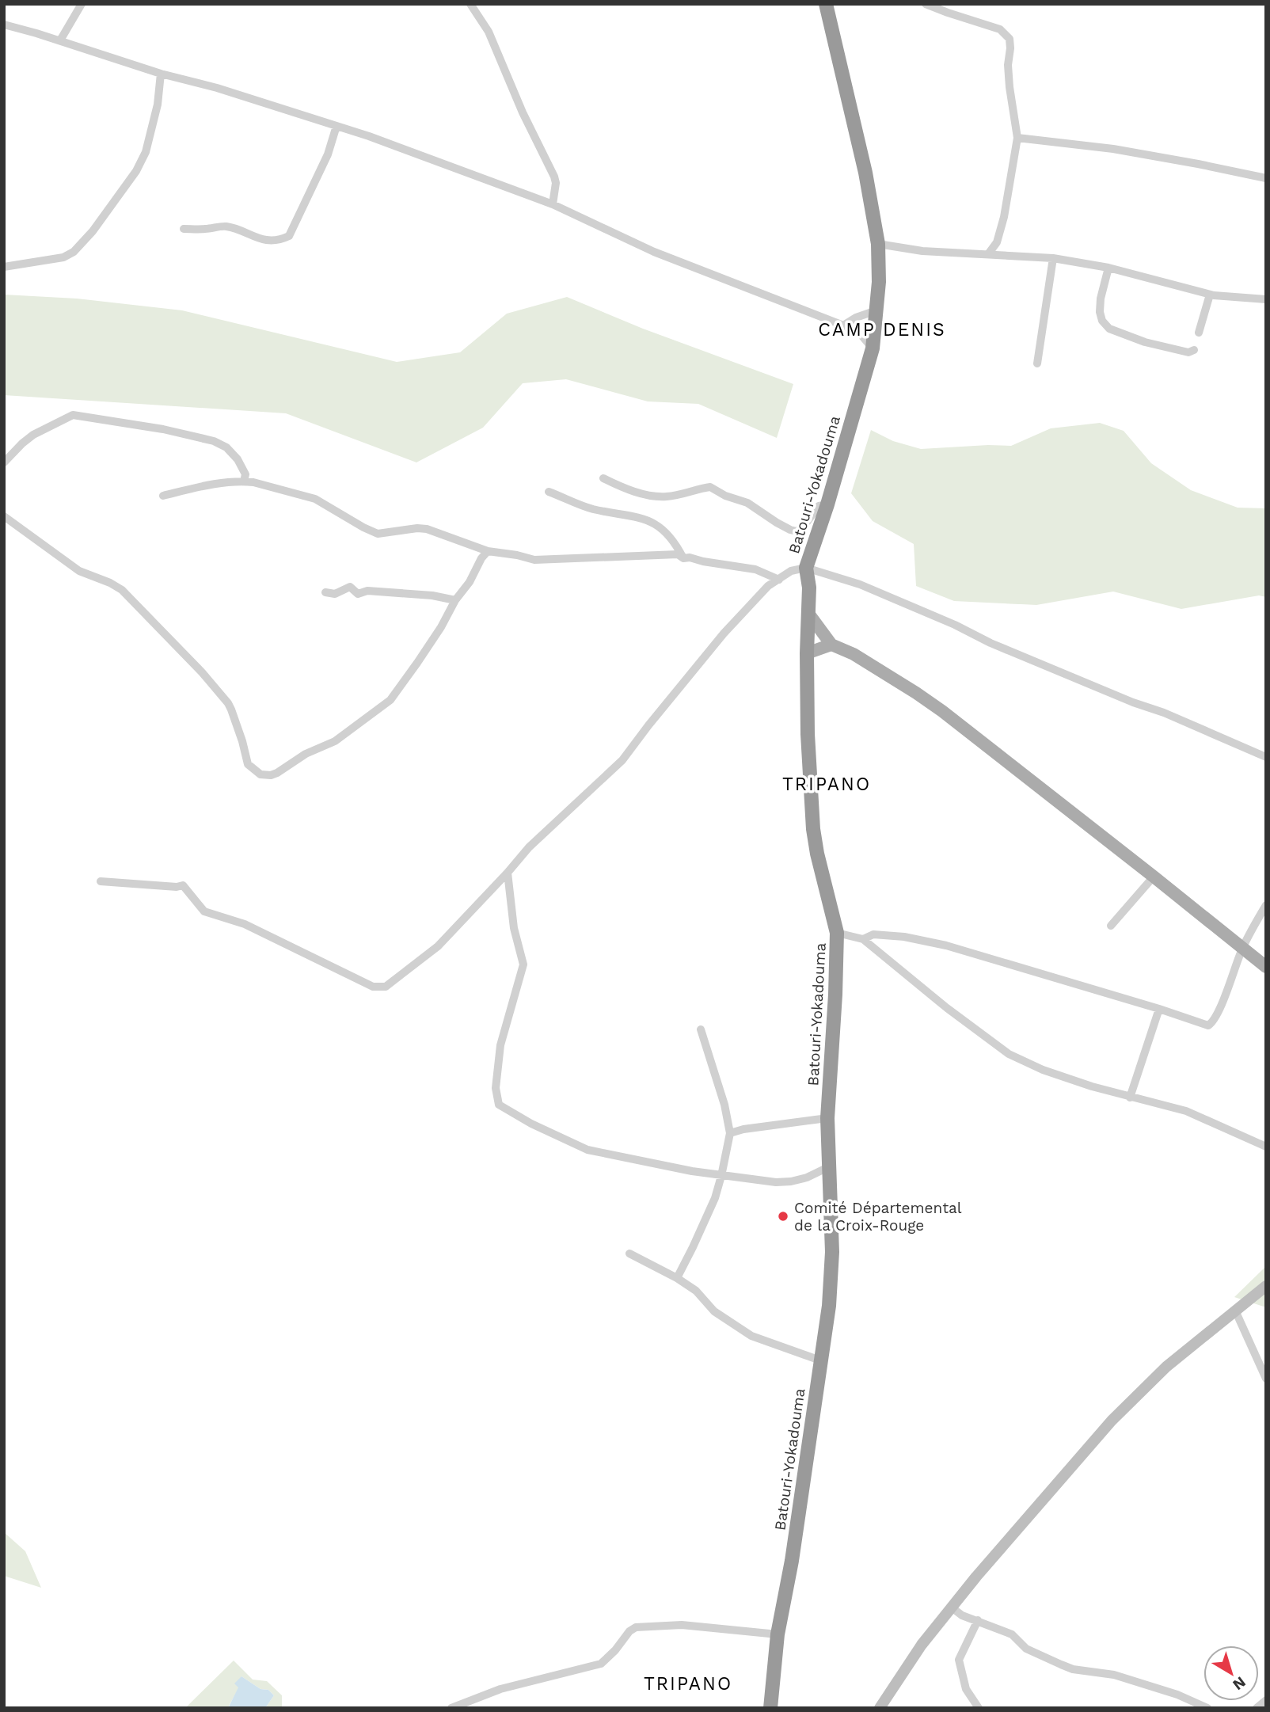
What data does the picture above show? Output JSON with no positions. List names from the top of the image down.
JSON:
{
  "streets": {
    "highway": ["Batouri-Yokadouma"]
  },
  "districts": ["CAMP DENIS", "TRIPANO", "TRIPANO"],
  "places": ["Comité Départemental de la Croix-Rouge"],
  "north": "bottom right"
}
